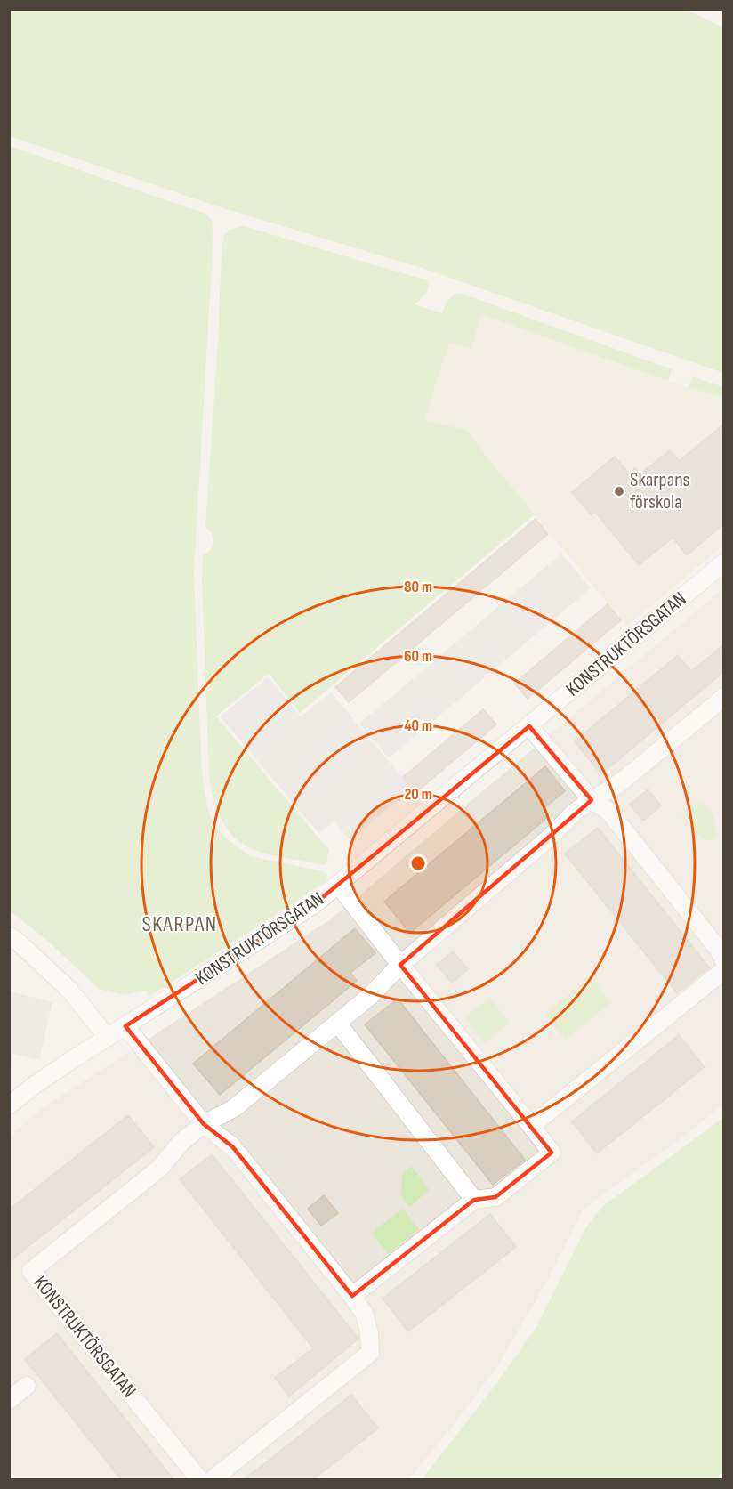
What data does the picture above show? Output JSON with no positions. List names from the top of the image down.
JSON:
{
  "streets": {
    "street": ["KONSTRUKTÖRSGATAN"]
  },
  "districts": ["SKARPAN"],
  "places": ["Skarpans förskola"],
  "rings": [
    "80 m",
    "60 m",
    "40 m",
    "20 m"
  ]
}
